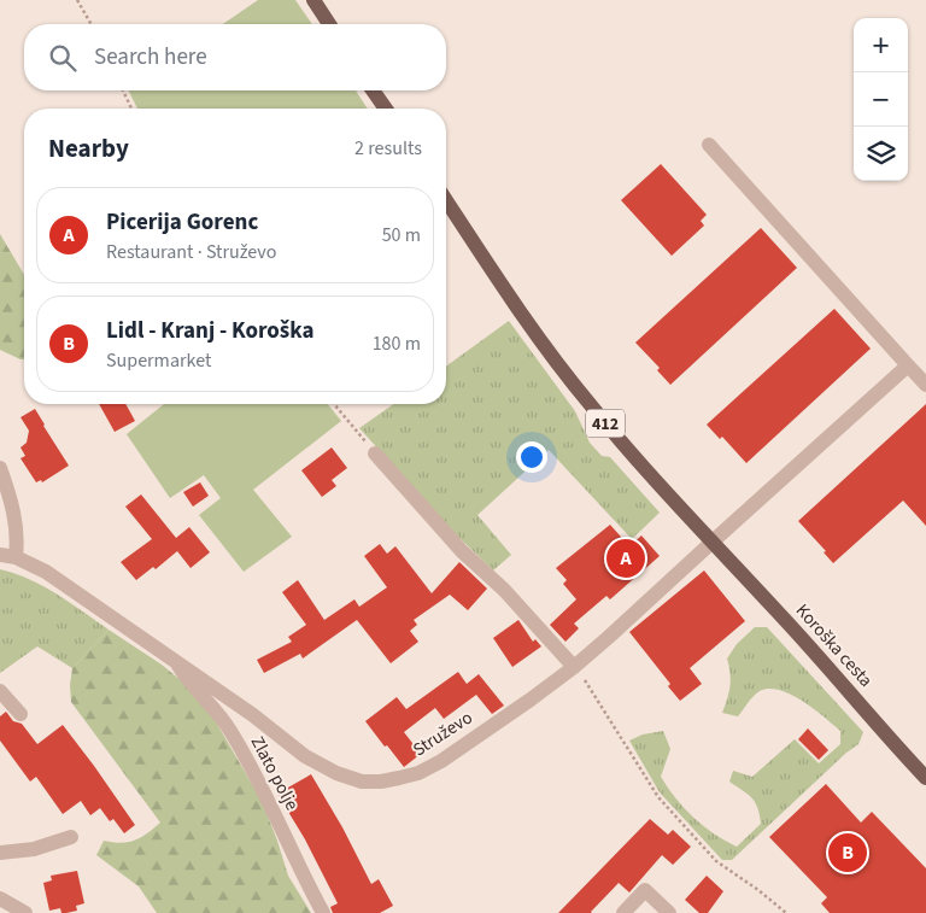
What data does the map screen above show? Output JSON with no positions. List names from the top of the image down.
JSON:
{
  "streets": {
    "main road": ["412", "Koroška cesta"],
    "street": ["Struževo", "Zlato polje"]
  },
  "crossings": [
    ["412", "Koroška cesta"],
    ["412", "Struževo"],
    ["Koroška cesta", "Struževo"],
    ["Struževo", "Zlato polje"]
  ],
  "page": {
    "map_buttons": ["+", "−"],
    "search": "Search here",
    "heading": ["Nearby", "2 results"],
    "list": [
      {
        "mark": "A",
        "name": "Picerija Gorenc",
        "note": "Restaurant · Struževo",
        "value": "50 m"
      },
      {
        "mark": "B",
        "name": "Lidl - Kranj - Koroška",
        "note": "Supermarket",
        "value": "180 m"
      }
    ],
    "pins": ["A", "B"]
  }
}
